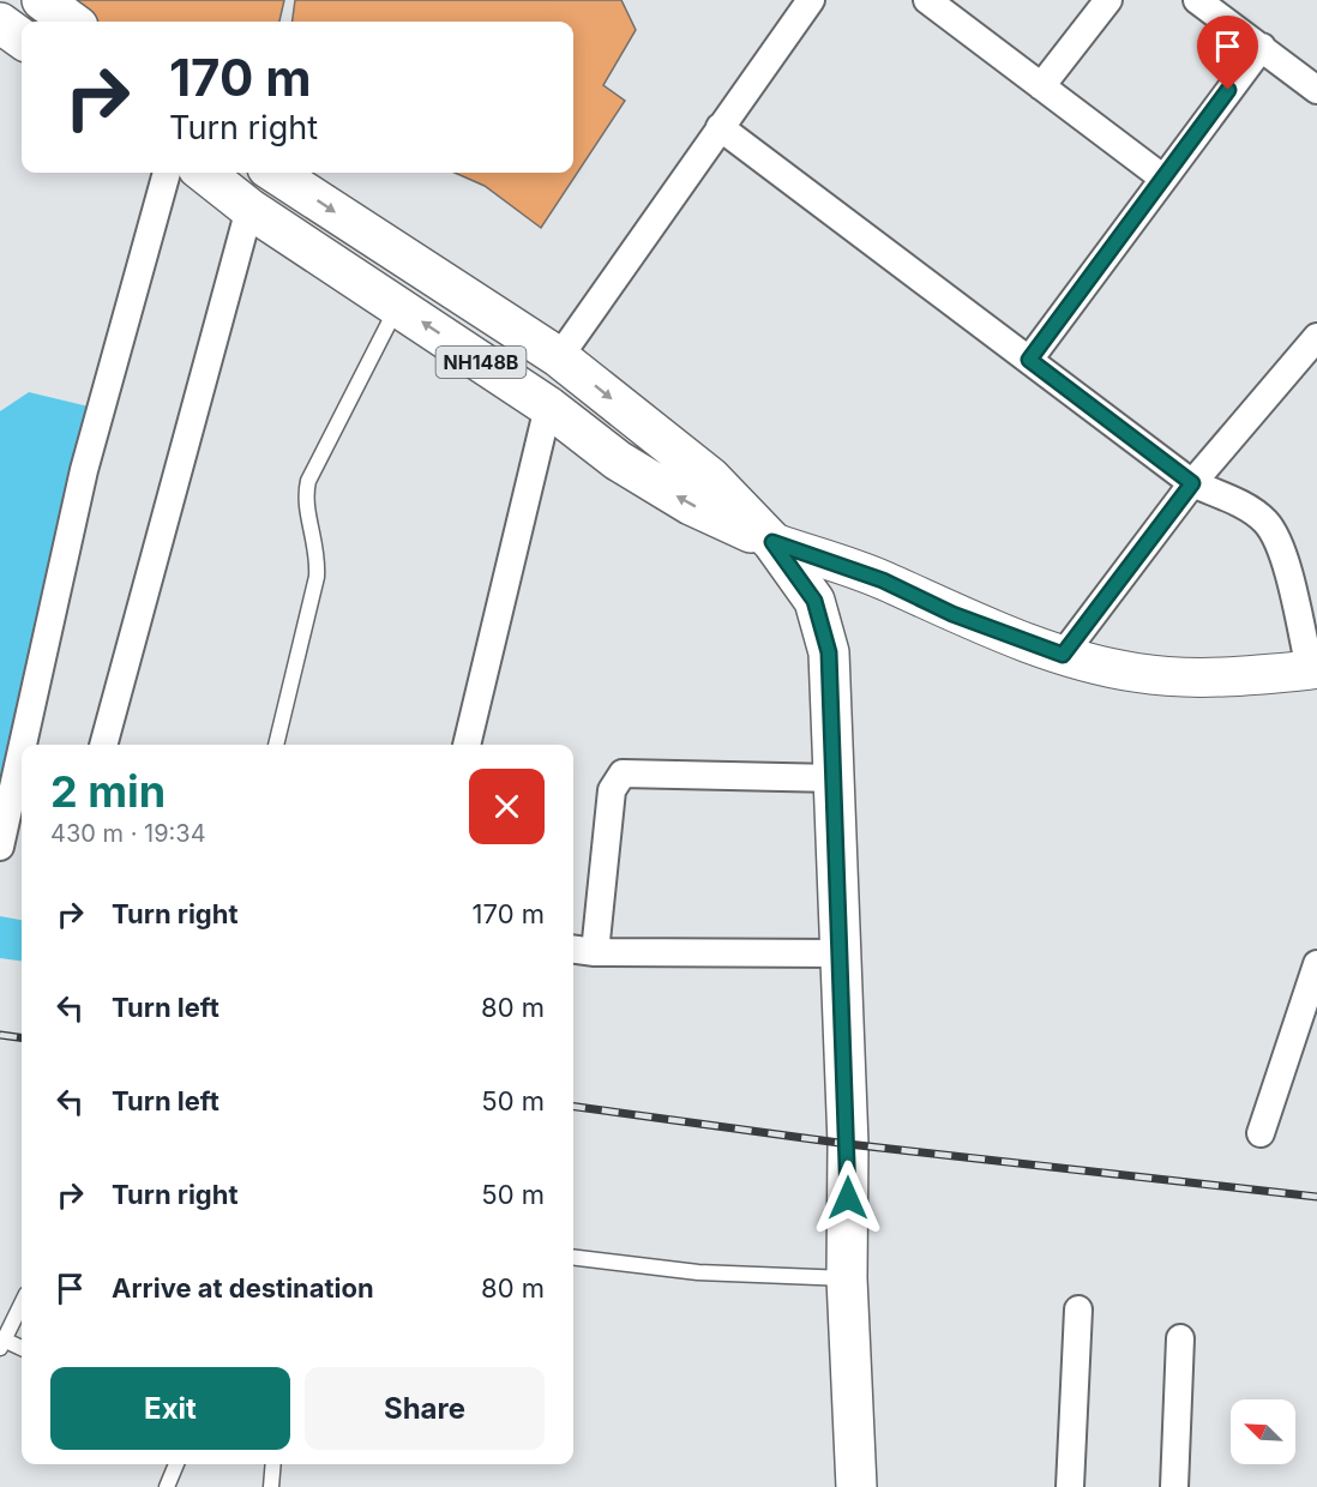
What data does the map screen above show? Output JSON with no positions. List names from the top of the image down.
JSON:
{
  "streets": {
    "highway": ["NH148B"]
  },
  "north": "top left",
  "page": {
    "turn": ["170 m", "Turn right"],
    "heading": ["2 min", "430 m · 19:34"],
    "list": [
      {
        "name": "Turn right",
        "value": "170 m"
      },
      {
        "name": "Turn left",
        "value": "80 m"
      },
      {
        "name": "Turn left",
        "value": "50 m"
      },
      {
        "name": "Turn right",
        "value": "50 m"
      },
      {
        "name": "Arrive at destination",
        "value": "80 m"
      }
    ],
    "buttons": ["Exit", "Share"]
  }
}
